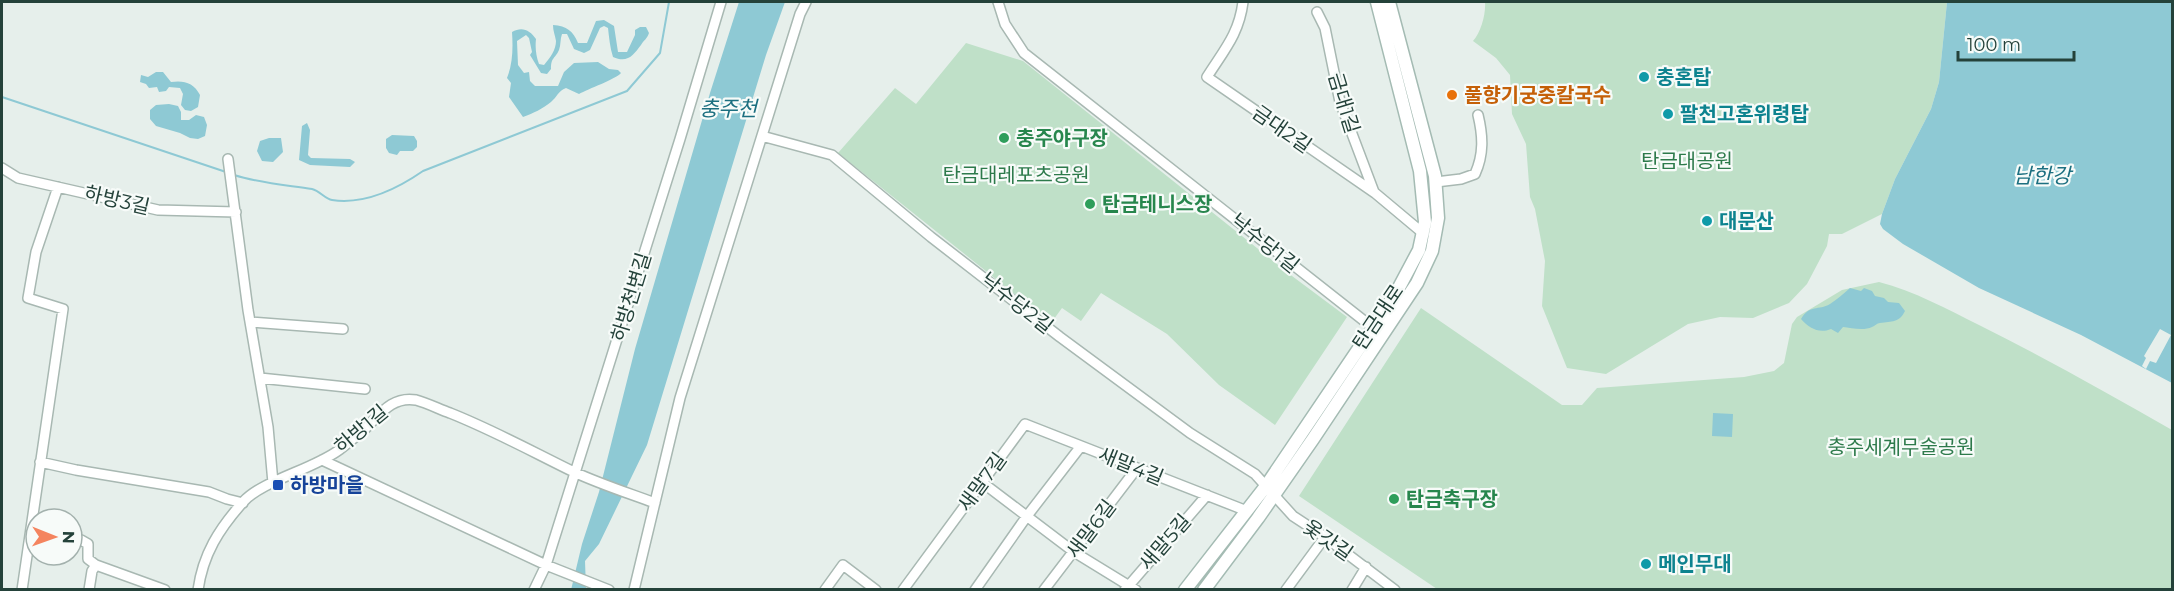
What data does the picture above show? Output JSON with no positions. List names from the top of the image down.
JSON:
{
  "streets": {
    "main road": ["탄금대로"],
    "street": [
      "금대1길",
      "금대2길",
      "하방3길",
      "낙수당1길",
      "하방천변길",
      "낙수당2길",
      "하방1길",
      "새말4길",
      "새말7길",
      "새말6길",
      "옻갓길",
      "새말5길"
    ]
  },
  "crossings": [
    ["금대1길", "금대2길"],
    ["금대2길", "탄금대로"],
    ["낙수당1길", "탄금대로"],
    ["하방천변길", "하방1길"],
    ["낙수당2길", "탄금대로"],
    ["낙수당2길", "옻갓길"],
    ["탄금대로", "새말4길"],
    ["탄금대로", "옻갓길"],
    ["새말4길", "새말7길"],
    ["새말4길", "새말6길"],
    ["새말4길", "새말5길"]
  ],
  "water": ["충주천", "남한강"],
  "parks": ["탄금대공원", "탄금대레포츠공원", "충주세계무술공원"],
  "places": {
    "other": [
      "충혼탑",
      "풀향기궁중칼국수",
      "팔천고혼위령탑",
      "충주야구장",
      "탄금테니스장",
      "대문산",
      "탄금축구장",
      "메인무대"
    ],
    "transit": ["하방마을"]
  },
  "scale_bar": "100 m",
  "north": "right"
}
